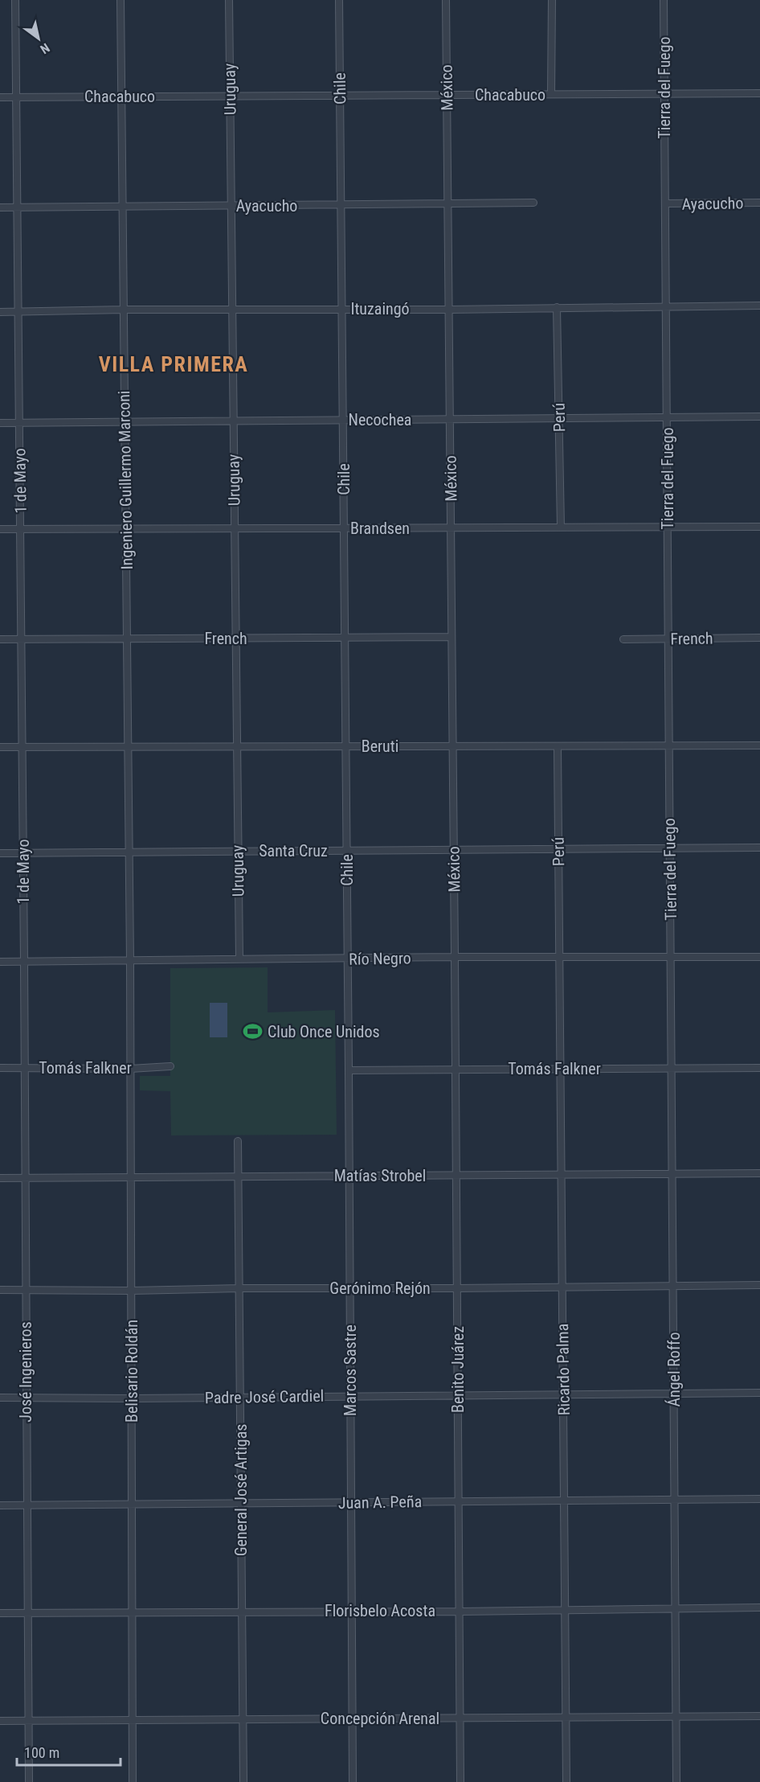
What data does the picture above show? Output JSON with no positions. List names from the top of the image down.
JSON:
{
  "streets": {
    "street": [
      "México",
      "Tierra del Fuego",
      "Chile",
      "Uruguay",
      "Chacabuco",
      "Ayacucho",
      "Ituzaingó",
      "Perú",
      "Necochea",
      "Ingeniero Guillermo Marconi",
      "1 de Mayo",
      "Brandsen",
      "French",
      "Beruti",
      "Santa Cruz",
      "Río Negro",
      "Tomás Falkner",
      "Matías Strobel",
      "Gerónimo Rejón",
      "Benito Juárez",
      "Ricardo Palma",
      "Ángel Roffo",
      "Marcos Sastre",
      "Belisario Roldán",
      "José Ingenieros",
      "Padre José Cardiel",
      "General José Artigas",
      "Juan A. Peña",
      "Florisbelo Acosta",
      "Concepción Arenal"
    ]
  },
  "crossings": [
    ["México", "Chacabuco"],
    ["México", "Ayacucho"],
    ["México", "Ituzaingó"],
    ["México", "Necochea"],
    ["México", "Brandsen"],
    ["México", "French"],
    ["México", "Beruti"],
    ["México", "Santa Cruz"],
    ["México", "Río Negro"],
    ["México", "Benito Juárez"],
    ["Tierra del Fuego", "Chacabuco"],
    ["Tierra del Fuego", "Ayacucho"],
    ["Tierra del Fuego", "Ituzaingó"],
    ["Tierra del Fuego", "Necochea"],
    ["Tierra del Fuego", "Brandsen"],
    ["Tierra del Fuego", "French"],
    ["Tierra del Fuego", "Beruti"],
    ["Tierra del Fuego", "Santa Cruz"],
    ["Tierra del Fuego", "Río Negro"],
    ["Tierra del Fuego", "Ángel Roffo"],
    ["Chile", "Chacabuco"],
    ["Chile", "Ayacucho"],
    ["Chile", "Ituzaingó"],
    ["Chile", "Necochea"],
    ["Chile", "Brandsen"],
    ["Chile", "French"],
    ["Chile", "Beruti"],
    ["Chile", "Santa Cruz"],
    ["Chile", "Río Negro"],
    ["Chile", "Marcos Sastre"],
    ["Uruguay", "Chacabuco"],
    ["Uruguay", "Ayacucho"],
    ["Uruguay", "Ituzaingó"],
    ["Uruguay", "Necochea"],
    ["Uruguay", "Brandsen"],
    ["Uruguay", "French"],
    ["Uruguay", "Beruti"],
    ["Uruguay", "Santa Cruz"],
    ["Uruguay", "Río Negro"],
    ["Chacabuco", "Ingeniero Guillermo Marconi"],
    ["Chacabuco", "1 de Mayo"],
    ["Ayacucho", "Ingeniero Guillermo Marconi"],
    ["Ayacucho", "1 de Mayo"],
    ["Ituzaingó", "Perú"],
    ["Ituzaingó", "Ingeniero Guillermo Marconi"],
    ["Ituzaingó", "1 de Mayo"],
    ["Perú", "Necochea"],
    ["Perú", "Brandsen"],
    ["Perú", "Beruti"],
    ["Perú", "Santa Cruz"],
    ["Perú", "Río Negro"],
    ["Perú", "Ricardo Palma"],
    ["Necochea", "Ingeniero Guillermo Marconi"],
    ["Necochea", "1 de Mayo"],
    ["Ingeniero Guillermo Marconi", "Brandsen"],
    ["Ingeniero Guillermo Marconi", "French"],
    ["Ingeniero Guillermo Marconi", "Beruti"],
    ["Ingeniero Guillermo Marconi", "Santa Cruz"],
    ["Ingeniero Guillermo Marconi", "Río Negro"],
    ["Ingeniero Guillermo Marconi", "Belisario Roldán"],
    ["1 de Mayo", "Brandsen"],
    ["1 de Mayo", "French"],
    ["1 de Mayo", "Beruti"],
    ["1 de Mayo", "Santa Cruz"],
    ["1 de Mayo", "Río Negro"],
    ["1 de Mayo", "José Ingenieros"],
    ["Río Negro", "Benito Juárez"],
    ["Río Negro", "Ricardo Palma"],
    ["Río Negro", "Ángel Roffo"],
    ["Río Negro", "Marcos Sastre"],
    ["Río Negro", "Belisario Roldán"],
    ["Río Negro", "José Ingenieros"],
    ["Tomás Falkner", "Benito Juárez"],
    ["Tomás Falkner", "Ricardo Palma"],
    ["Tomás Falkner", "Ángel Roffo"],
    ["Tomás Falkner", "Marcos Sastre"],
    ["Tomás Falkner", "Belisario Roldán"],
    ["Tomás Falkner", "José Ingenieros"],
    ["Matías Strobel", "Benito Juárez"],
    ["Matías Strobel", "Ricardo Palma"],
    ["Matías Strobel", "Ángel Roffo"],
    ["Matías Strobel", "Marcos Sastre"],
    ["Matías Strobel", "Belisario Roldán"],
    ["Matías Strobel", "José Ingenieros"],
    ["Matías Strobel", "General José Artigas"],
    ["Gerónimo Rejón", "Benito Juárez"],
    ["Gerónimo Rejón", "Ricardo Palma"],
    ["Gerónimo Rejón", "Ángel Roffo"],
    ["Gerónimo Rejón", "Marcos Sastre"],
    ["Gerónimo Rejón", "Belisario Roldán"],
    ["Gerónimo Rejón", "José Ingenieros"],
    ["Gerónimo Rejón", "General José Artigas"],
    ["Benito Juárez", "Padre José Cardiel"],
    ["Benito Juárez", "Juan A. Peña"],
    ["Benito Juárez", "Florisbelo Acosta"],
    ["Benito Juárez", "Concepción Arenal"],
    ["Ricardo Palma", "Padre José Cardiel"],
    ["Ricardo Palma", "Juan A. Peña"],
    ["Ricardo Palma", "Florisbelo Acosta"],
    ["Ricardo Palma", "Concepción Arenal"],
    ["Ángel Roffo", "Padre José Cardiel"],
    ["Ángel Roffo", "Juan A. Peña"],
    ["Ángel Roffo", "Florisbelo Acosta"],
    ["Ángel Roffo", "Concepción Arenal"],
    ["Marcos Sastre", "Padre José Cardiel"],
    ["Marcos Sastre", "Juan A. Peña"],
    ["Marcos Sastre", "Florisbelo Acosta"],
    ["Marcos Sastre", "Concepción Arenal"],
    ["Belisario Roldán", "Padre José Cardiel"],
    ["Belisario Roldán", "Juan A. Peña"],
    ["Belisario Roldán", "Florisbelo Acosta"],
    ["Belisario Roldán", "Concepción Arenal"],
    ["José Ingenieros", "Padre José Cardiel"],
    ["José Ingenieros", "Juan A. Peña"],
    ["José Ingenieros", "Florisbelo Acosta"],
    ["José Ingenieros", "Concepción Arenal"],
    ["Padre José Cardiel", "General José Artigas"],
    ["General José Artigas", "Juan A. Peña"],
    ["General José Artigas", "Florisbelo Acosta"],
    ["General José Artigas", "Concepción Arenal"]
  ],
  "districts": ["VILLA PRIMERA"],
  "places": {
    "sports": ["Club Once Unidos"]
  },
  "scale_bar": "100 m",
  "north": "bottom right"
}
